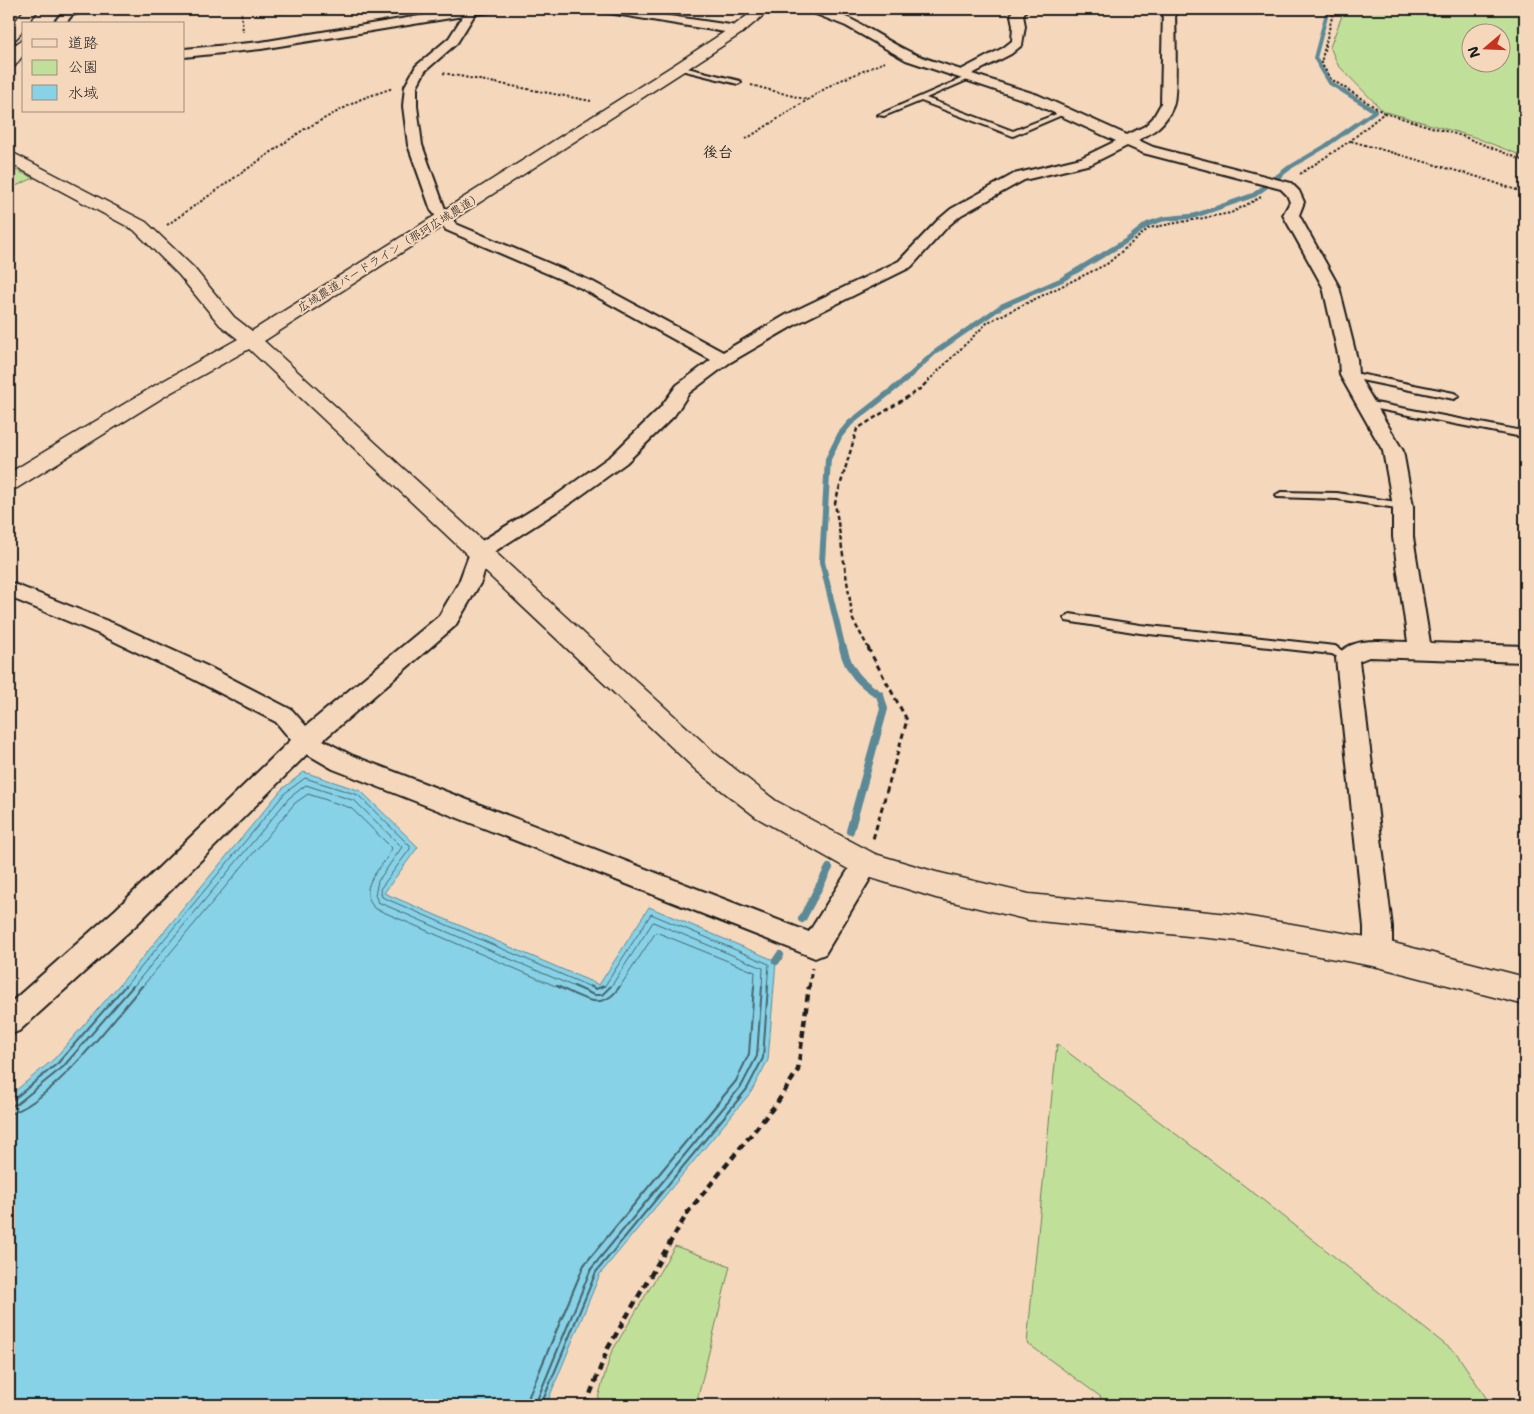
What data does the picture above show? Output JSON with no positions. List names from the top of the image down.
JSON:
{
  "streets": {
    "street": ["広域農道バードライン（那珂広域農道）"]
  },
  "districts": ["後台"],
  "legend": ["道路", "公園", "水域"],
  "north": "left"
}
